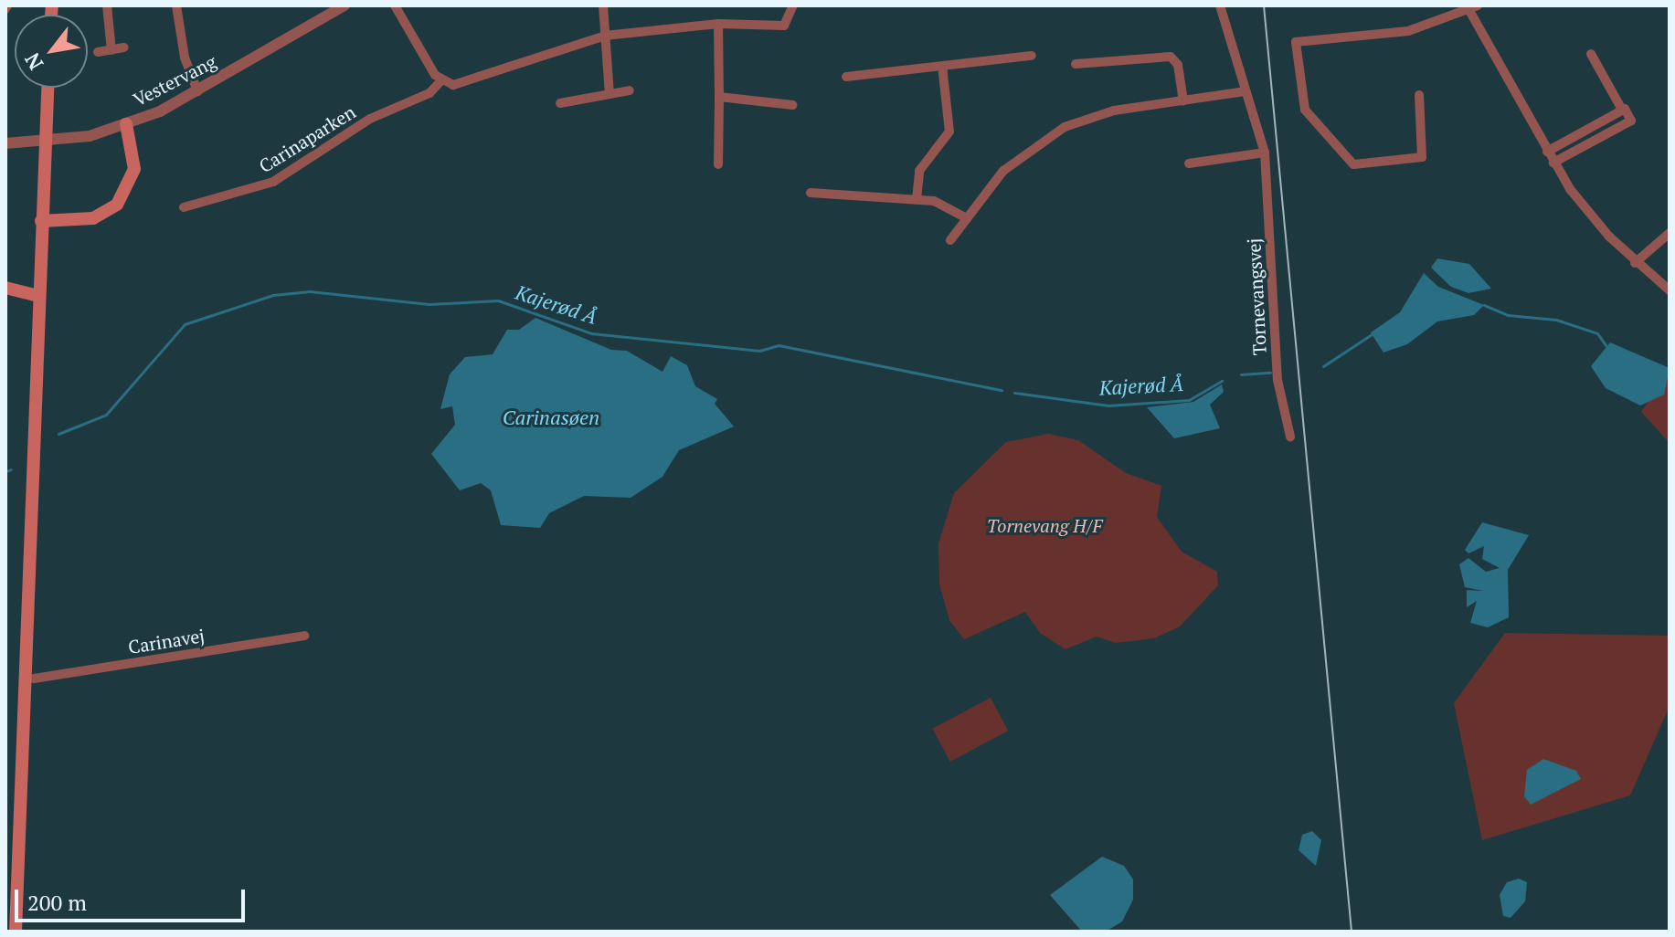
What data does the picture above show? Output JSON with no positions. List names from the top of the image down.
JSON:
{
  "streets": {
    "street": [
      "Vestervang",
      "Carinaparken",
      "Tornevangsvej",
      "Carinavej"
    ]
  },
  "water": ["Kajerød Å", "Carinasøen"],
  "parks": ["Tornevang H/F"],
  "scale_bar": "200 m",
  "north": "bottom left"
}
